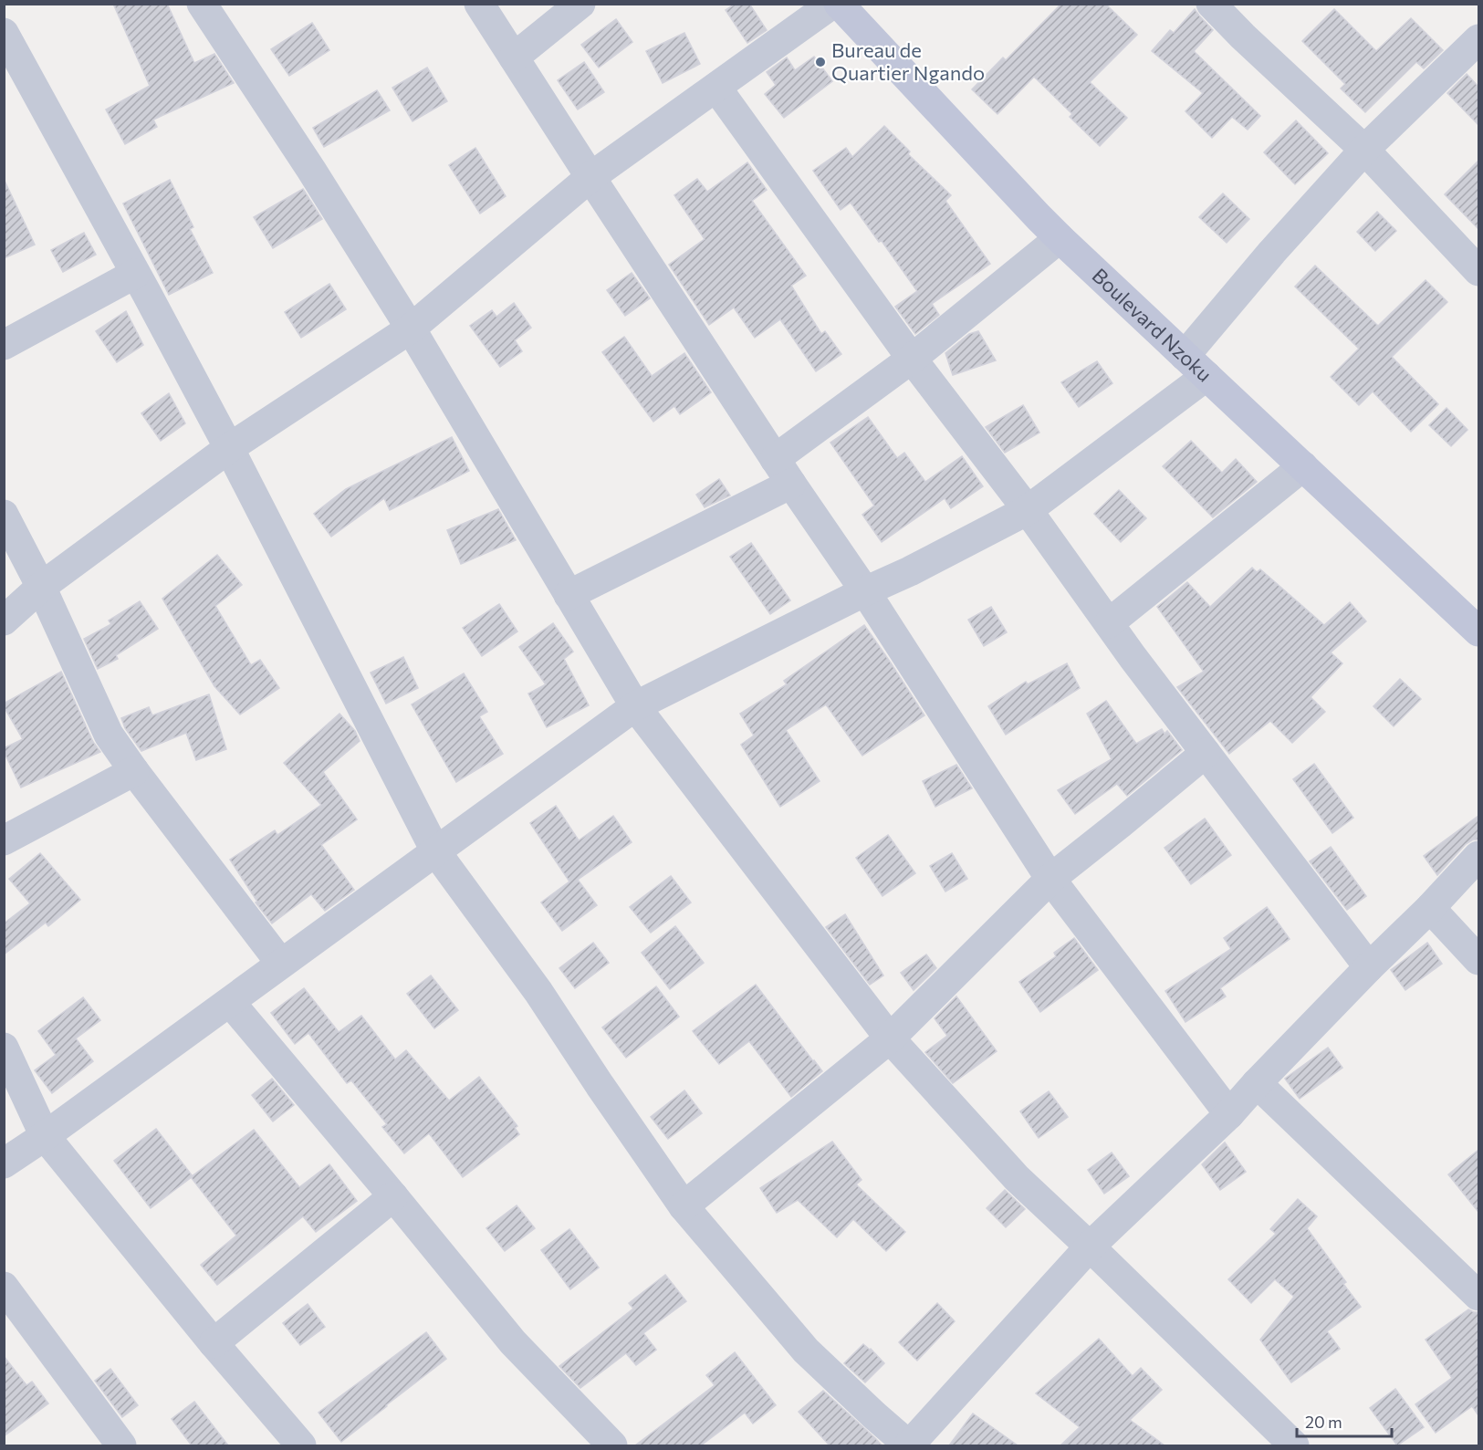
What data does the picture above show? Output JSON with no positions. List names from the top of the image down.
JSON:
{
  "streets": {
    "street": ["Boulevard Nzoku"]
  },
  "places": ["Bureau de Quartier Ngando"],
  "scale_bar": "20 m"
}
